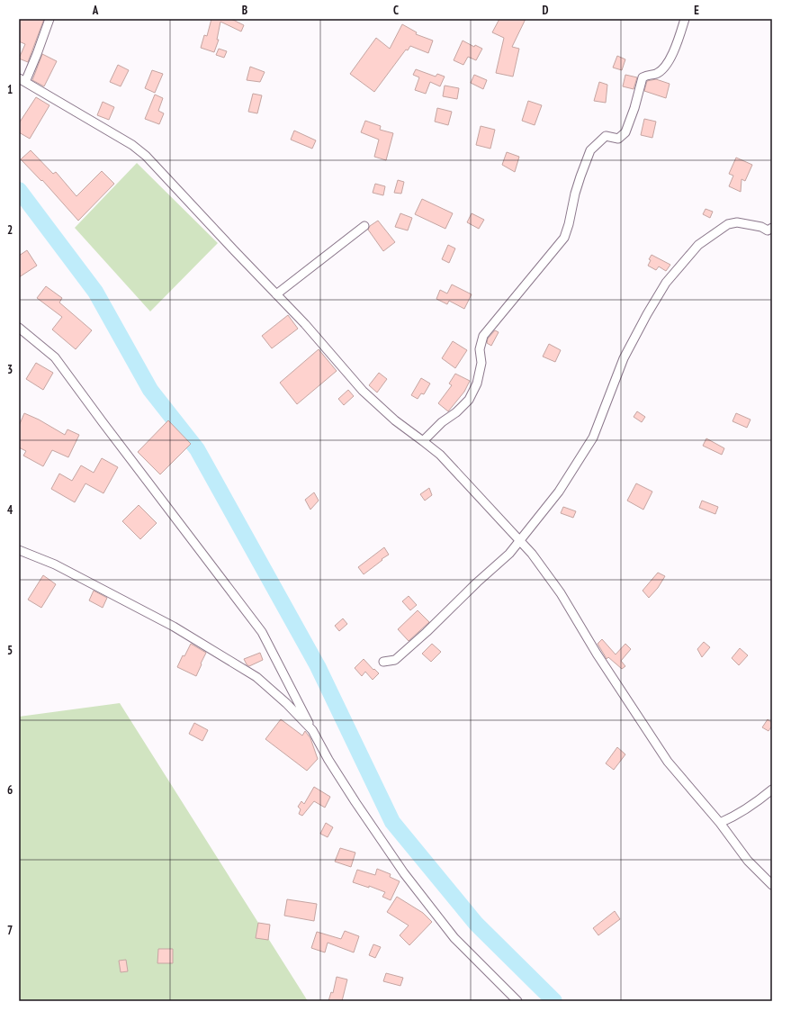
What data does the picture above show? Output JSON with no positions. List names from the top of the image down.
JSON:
{
  "grid": {
    "columns": [
      "A",
      "B",
      "C",
      "D",
      "E"
    ],
    "rows": [
      "1",
      "2",
      "3",
      "4",
      "5",
      "6",
      "7"
    ]
  }
}
